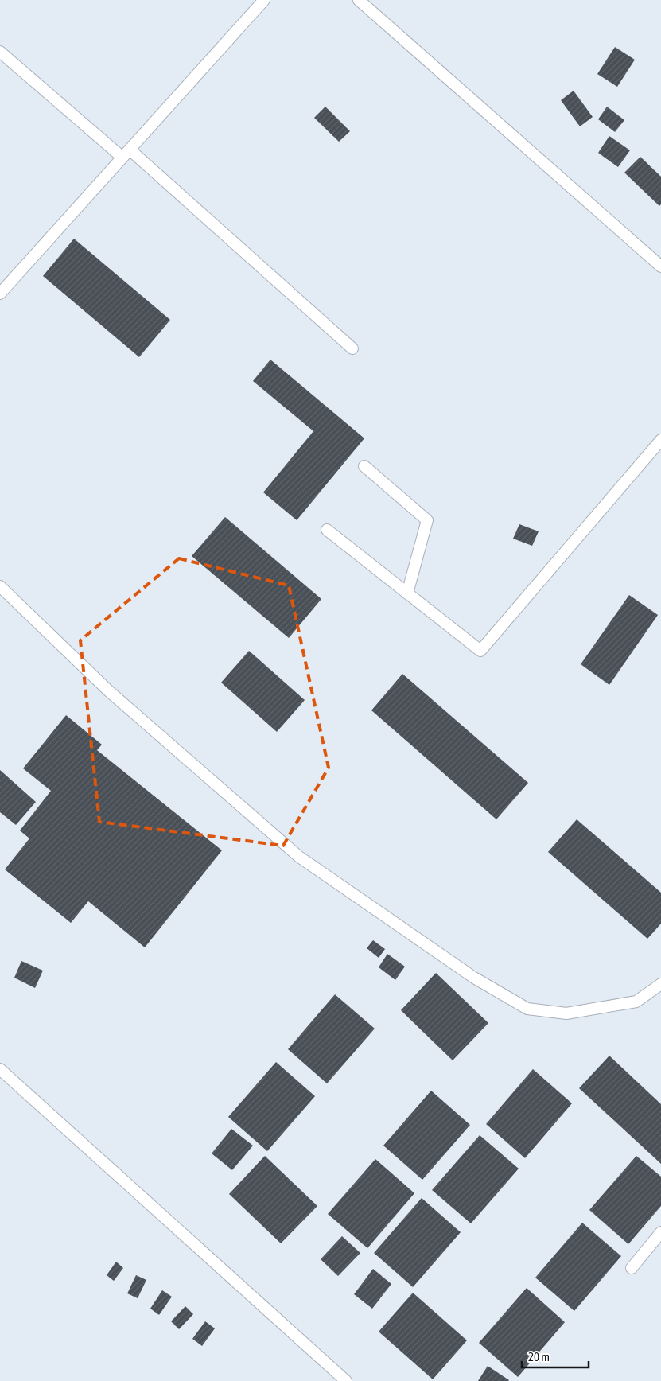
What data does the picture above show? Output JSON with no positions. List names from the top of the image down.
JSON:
{
  "scale_bar": "20 m"
}
